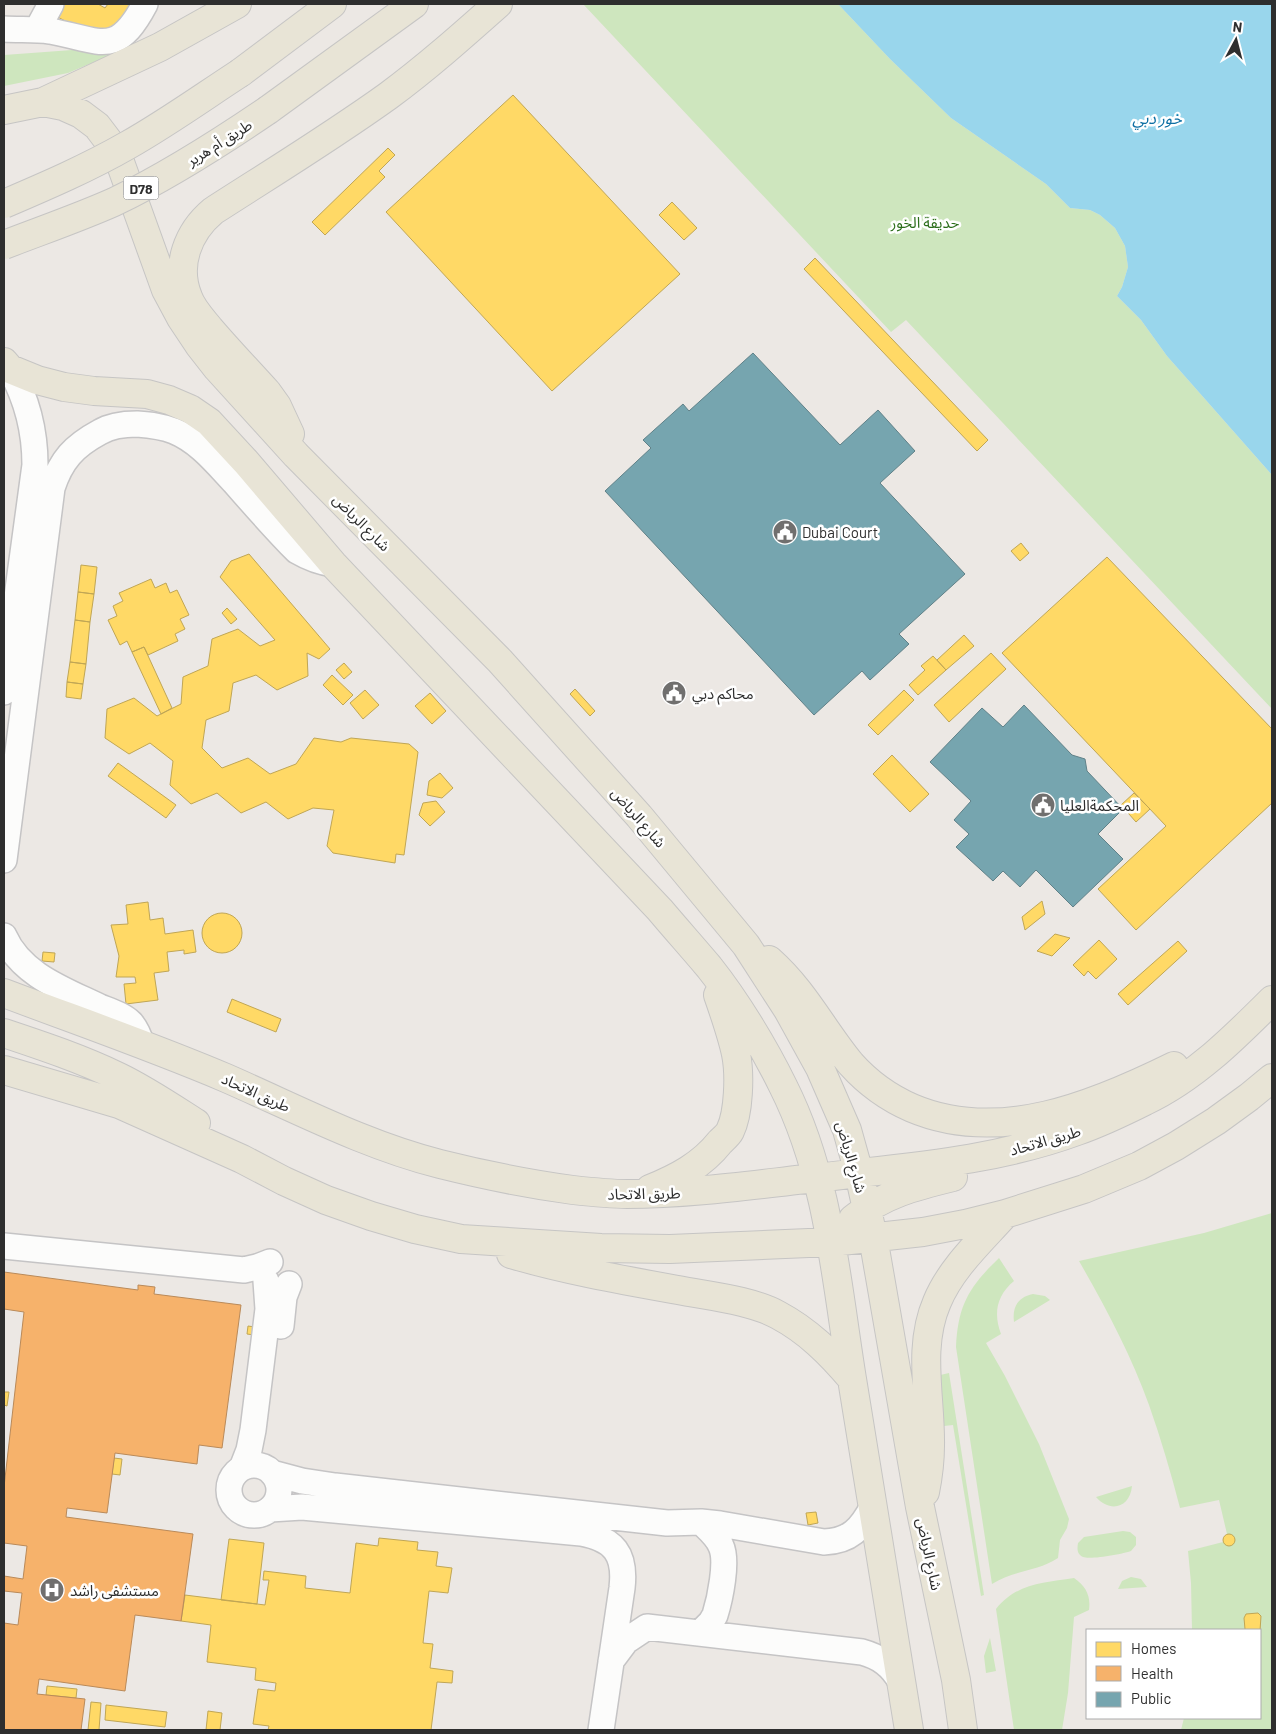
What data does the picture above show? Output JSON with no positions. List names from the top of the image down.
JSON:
{
  "streets": {
    "main road": [
      "طريق أم هرير",
      "D78",
      "شارع الرياض",
      "طريق الاتحاد"
    ]
  },
  "crossings": [
    ["شارع الرياض", "طريق الاتحاد"]
  ],
  "water": ["خور دبي"],
  "parks": ["حديقة الخور"],
  "places": {
    "public building": ["Dubai Court", "محاكم دبي", "المحكمةالعليا"],
    "hospital": ["مستشفى راشد"]
  },
  "legend": ["Homes", "Health", "Public"],
  "north": "top"
}
